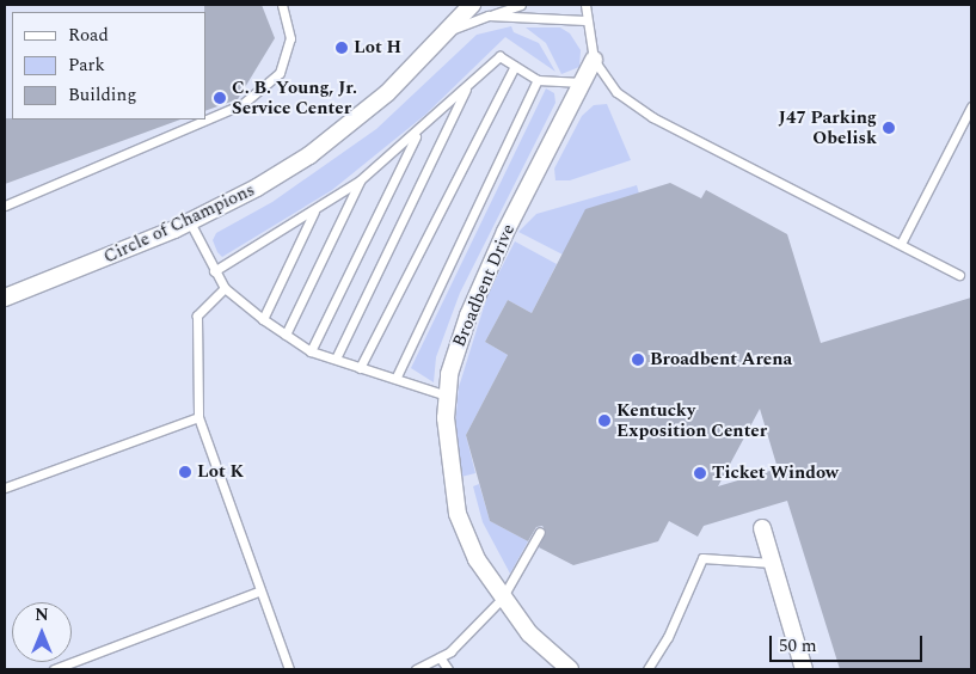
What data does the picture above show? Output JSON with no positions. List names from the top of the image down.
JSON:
{
  "streets": {
    "street": ["Circle of Champions", "Broadbent Drive"]
  },
  "places": [
    "Lot H",
    "C. B. Young, Jr. Service Center",
    "J47 Parking Obelisk",
    "Broadbent Arena",
    "Kentucky Exposition Center",
    "Lot K",
    "Ticket Window"
  ],
  "legend": ["Road", "Park", "Building"],
  "scale_bar": "50 m",
  "north": "top"
}
